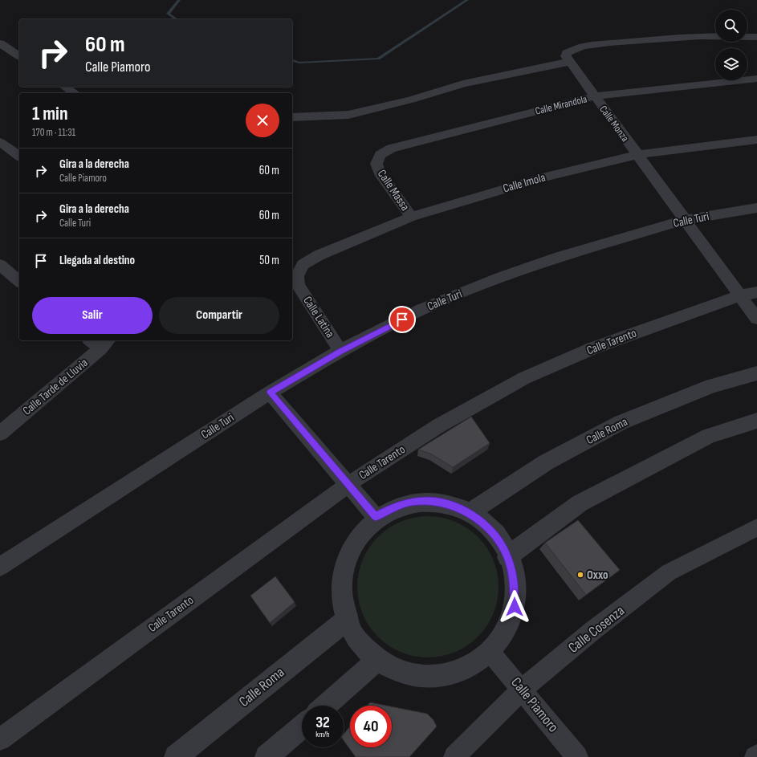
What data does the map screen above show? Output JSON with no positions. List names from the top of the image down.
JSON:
{
  "streets": {
    "street": [
      "Calle Mirandola",
      "Calle Monza",
      "Calle Imola",
      "Calle Massa",
      "Calle Turi",
      "Calle Latina",
      "Calle Tarento",
      "Calle Tarde de Lluvia",
      "Calle Roma",
      "Calle Cosenza",
      "Calle Piamoro"
    ]
  },
  "crossings": [
    ["Calle Mirandola", "Calle Monza"],
    ["Calle Mirandola", "Calle Massa"],
    ["Calle Monza", "Calle Imola"],
    ["Calle Monza", "Calle Turi"],
    ["Calle Monza", "Calle Tarento"],
    ["Calle Imola", "Calle Massa"],
    ["Calle Imola", "Calle Latina"],
    ["Calle Turi", "Calle Latina"],
    ["Calle Cosenza", "Calle Piamoro"]
  ],
  "places": ["Oxxo"],
  "page": {
    "turn": ["60 m", "Calle Piamoro"],
    "heading": ["1 min", "170 m · 11:31"],
    "list": [
      {
        "name": "Gira a la derecha",
        "note": "Calle Piamoro",
        "value": "60 m"
      },
      {
        "name": "Gira a la derecha",
        "note": "Calle Turi",
        "value": "60 m"
      },
      {
        "name": "Llegada al destino",
        "value": "50 m"
      }
    ],
    "buttons": ["Salir", "Compartir"],
    "speed": "32 km/h",
    "limit": "40"
  }
}
